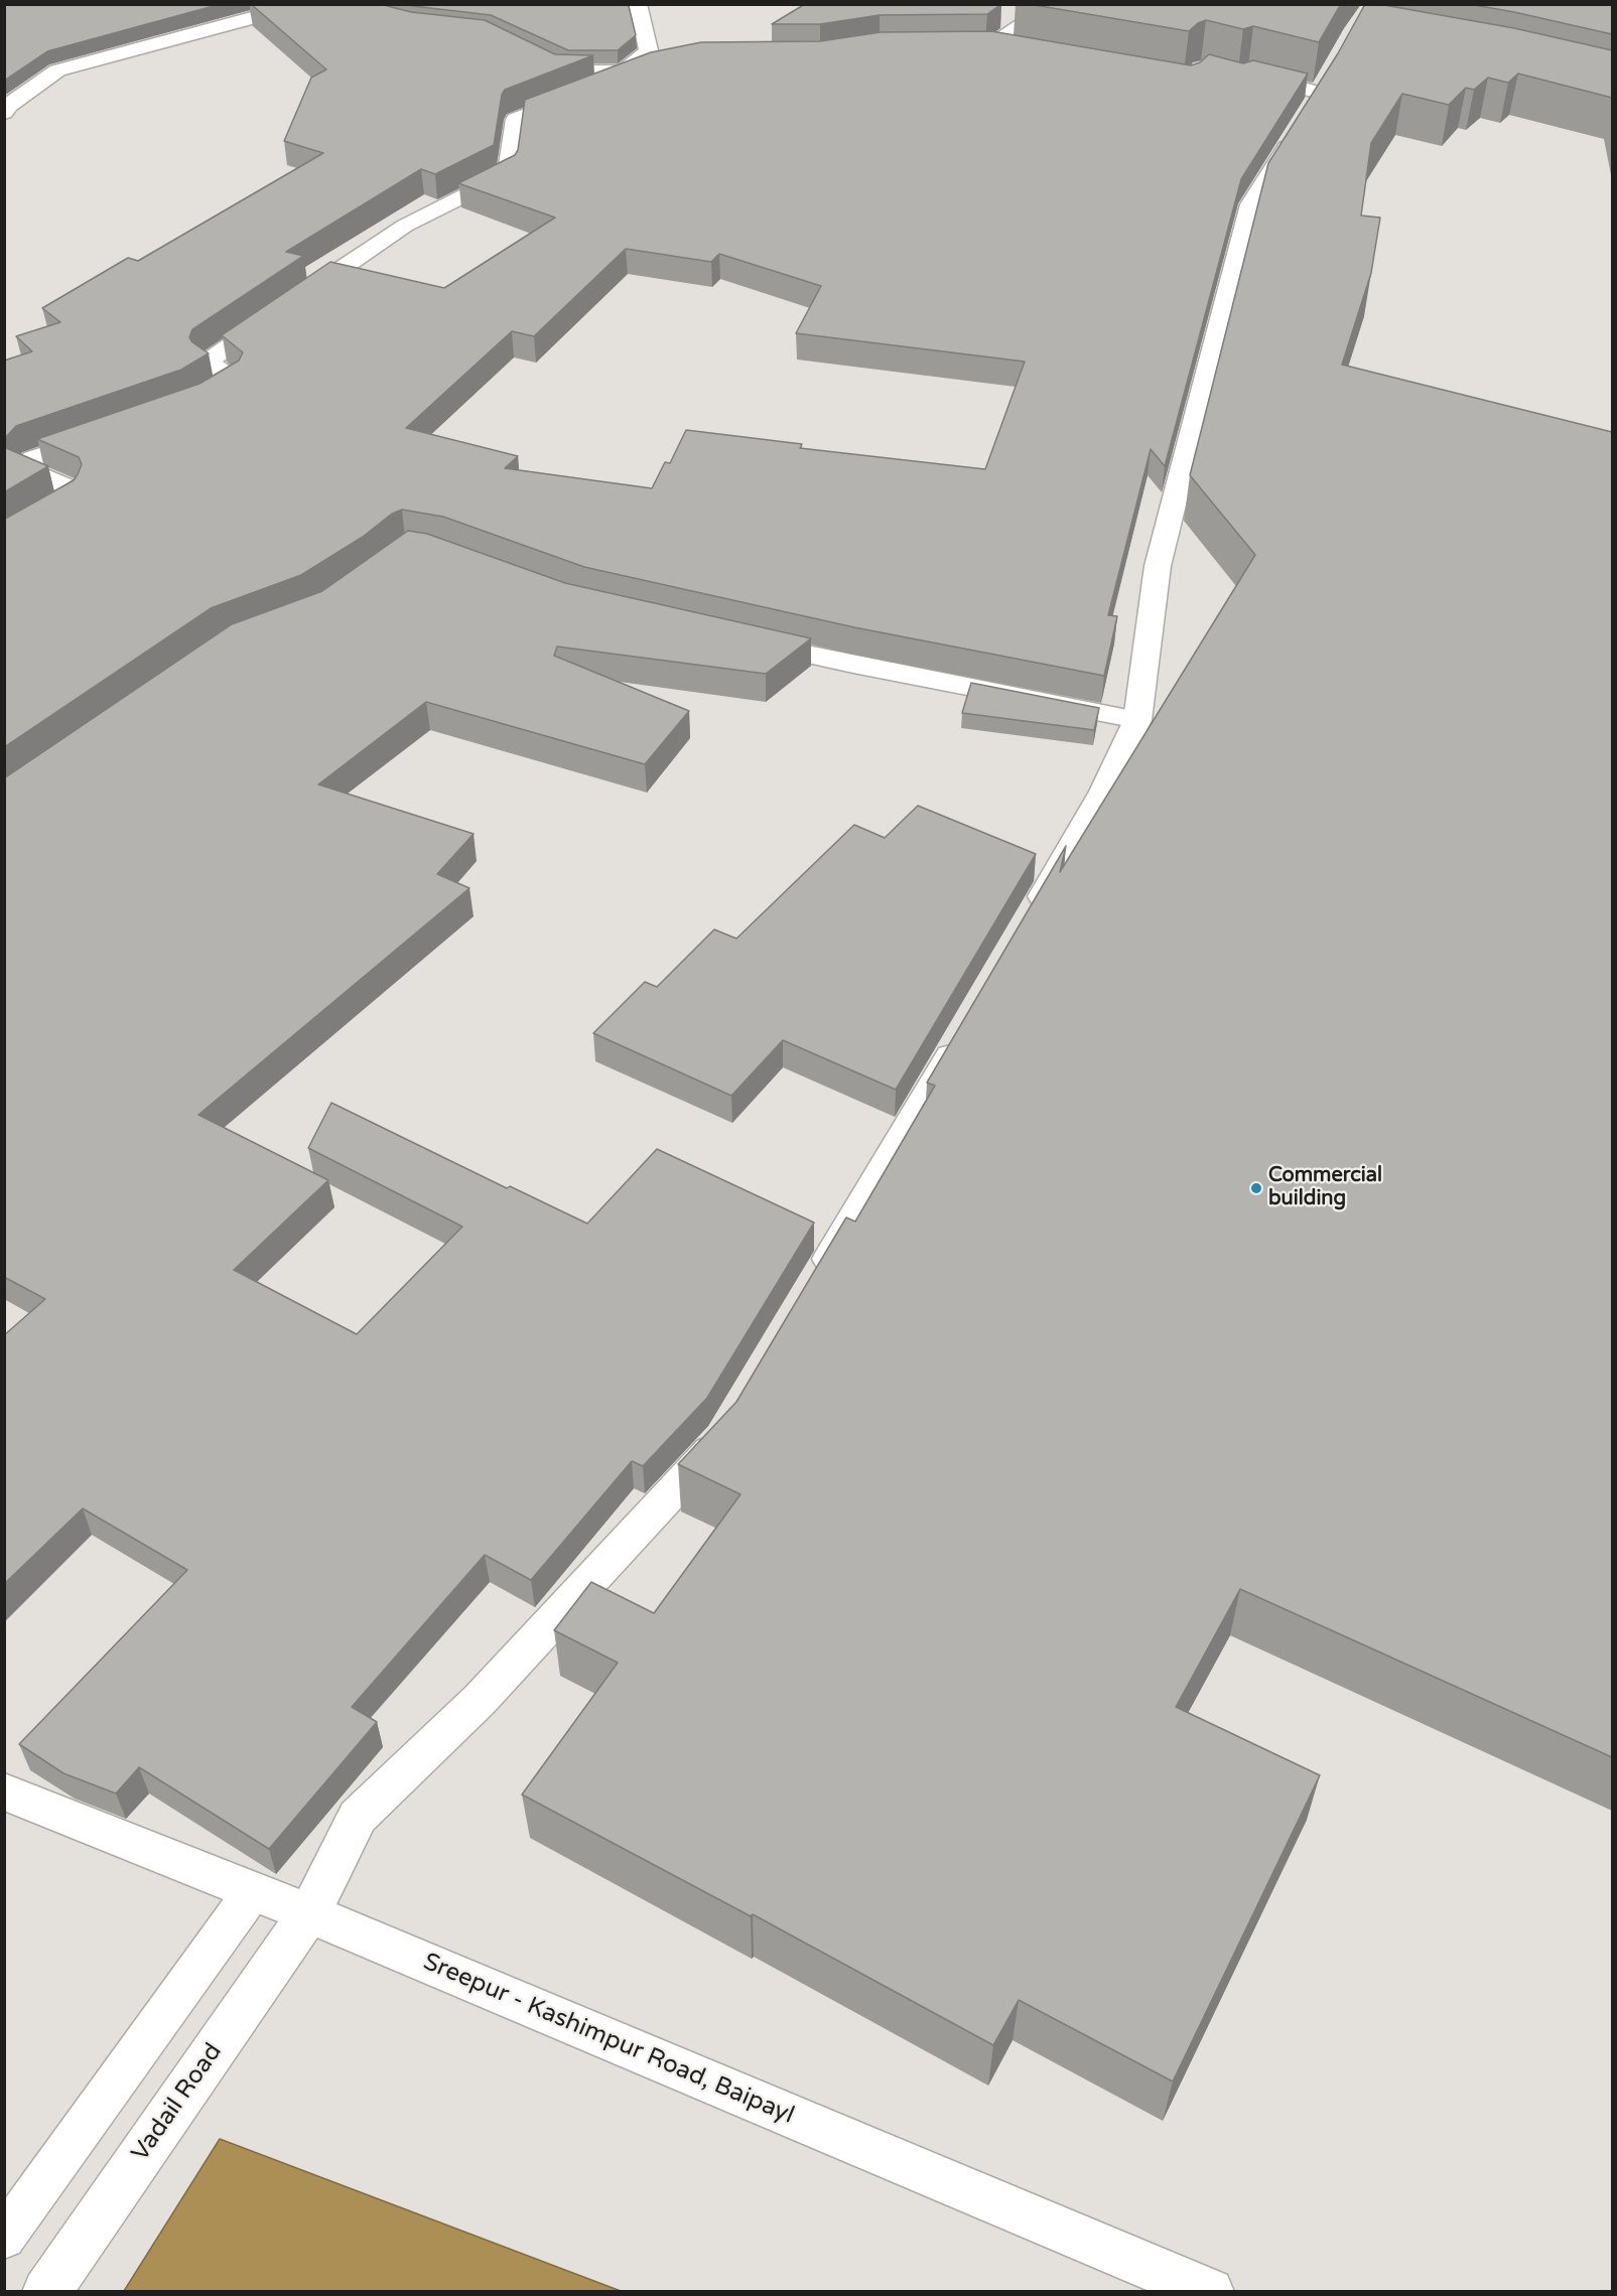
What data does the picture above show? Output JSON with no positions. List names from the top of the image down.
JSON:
{
  "streets": {
    "street": ["Sreepur - Kashimpur Road, Baipayl", "Vadail Road"]
  },
  "crossings": [
    ["Sreepur - Kashimpur Road, Baipayl", "Vadail Road"]
  ],
  "places": ["Commercial building"]
}
